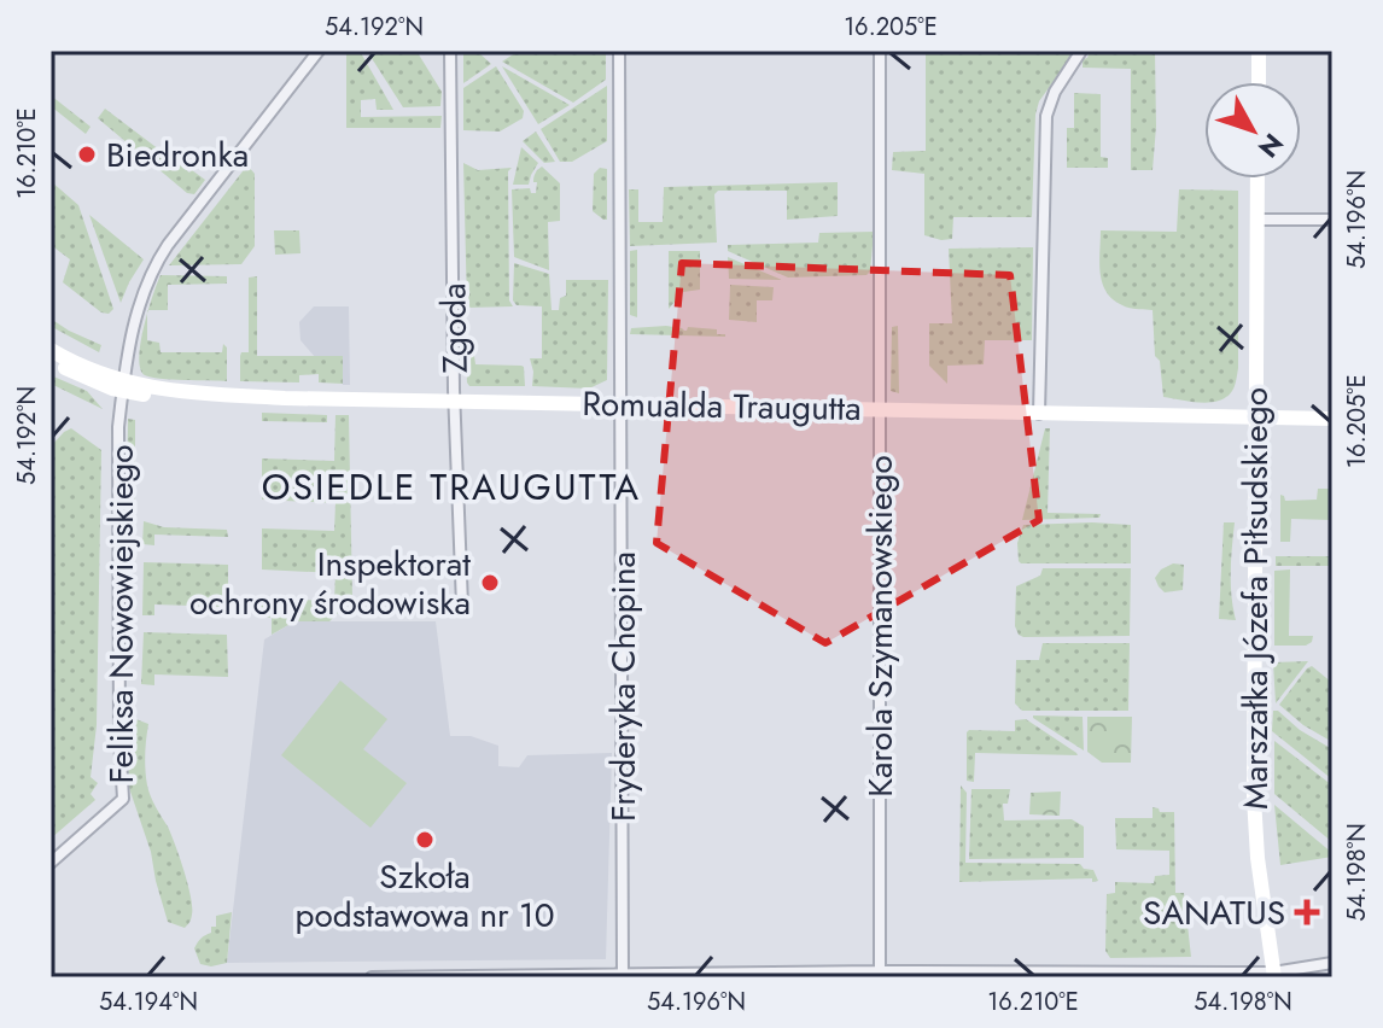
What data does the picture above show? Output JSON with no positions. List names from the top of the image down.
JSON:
{
  "streets": {
    "main road": ["Romualda Traugutta", "Marszałka Józefa Piłsudskiego"],
    "street": [
      "Zgoda",
      "Feliksa Nowowiejskiego",
      "Karola Szymanowskiego",
      "Fryderyka Chopina"
    ]
  },
  "crossings": [
    ["Zgoda", "Romualda Traugutta"],
    ["Romualda Traugutta", "Marszałka Józefa Piłsudskiego"],
    ["Romualda Traugutta", "Feliksa Nowowiejskiego"],
    ["Romualda Traugutta", "Karola Szymanowskiego"],
    ["Romualda Traugutta", "Fryderyka Chopina"]
  ],
  "districts": ["OSIEDLE TRAUGUTTA"],
  "places": {
    "other": ["Biedronka", "Inspektorat ochrony środowiska", "Szkoła podstawowa nr 10"],
    "health": ["SANATUS"]
  },
  "north": "bottom right",
  "coordinates": [
    "54.192°N",
    "16.205°E",
    "16.210°E",
    "54.196°N",
    "54.198°N",
    "54.194°N"
  ]
}
